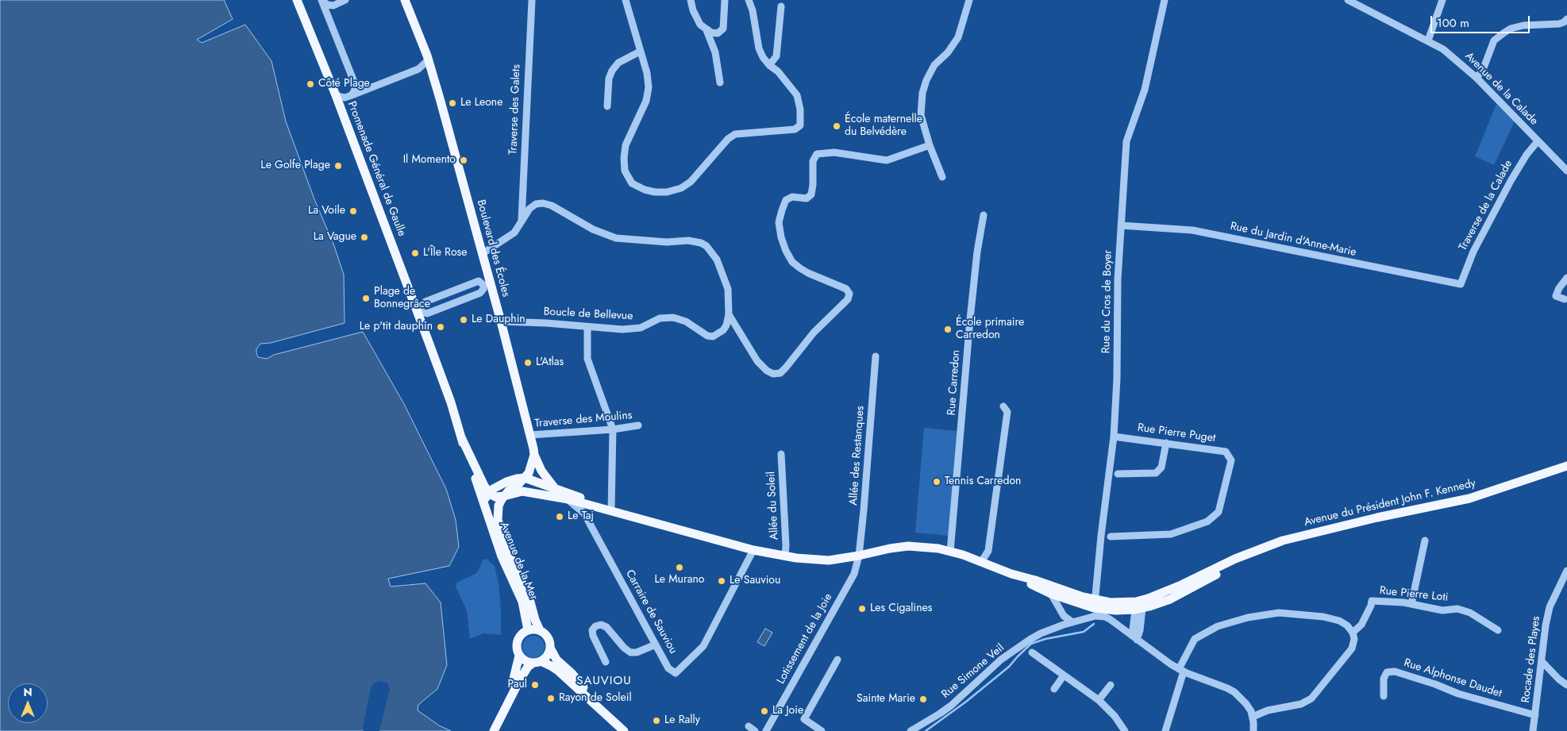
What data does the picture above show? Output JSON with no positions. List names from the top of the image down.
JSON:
{
  "streets": {
    "main road": [
      "Promenade Général de Gaulle",
      "Boulevard des Écoles",
      "Avenue du Président John F. Kennedy",
      "Avenue de la Mer"
    ],
    "street": [
      "Avenue de la Calade",
      "Traverse des Galets",
      "Traverse de la Calade",
      "Rue du Jardin d'Anne-Marie",
      "Rue du Cros de Boyer",
      "Boucle de Bellevue",
      "Rue Carredon",
      "Traverse des Moulins",
      "Rue Pierre Puget",
      "Allée des Restanques",
      "Allée du Soleil",
      "Rue Pierre Loti",
      "Carraire de Sauviou",
      "Lotissement de la Joie",
      "Rocade des Playes",
      "Rue Simone Veil",
      "Rue Alphonse Daudet"
    ]
  },
  "crossings": [
    ["Avenue de la Calade", "Traverse de la Calade"],
    ["Traverse des Galets", "Boucle de Bellevue"],
    ["Promenade Général de Gaulle", "Avenue de la Mer"],
    ["Traverse de la Calade", "Rue du Jardin d'Anne-Marie"],
    ["Rue du Jardin d'Anne-Marie", "Rue du Cros de Boyer"],
    ["Boulevard des Écoles", "Boucle de Bellevue"],
    ["Boulevard des Écoles", "Traverse des Moulins"],
    ["Boulevard des Écoles", "Avenue du Président John F. Kennedy"],
    ["Rue du Cros de Boyer", "Rue Pierre Puget"],
    ["Rue du Cros de Boyer", "Avenue du Président John F. Kennedy"],
    ["Rue Carredon", "Avenue du Président John F. Kennedy"],
    ["Allée des Restanques", "Avenue du Président John F. Kennedy"],
    ["Allée des Restanques", "Lotissement de la Joie"],
    ["Avenue du Président John F. Kennedy", "Allée du Soleil"],
    ["Avenue du Président John F. Kennedy", "Avenue de la Mer"],
    ["Avenue du Président John F. Kennedy", "Carraire de Sauviou"],
    ["Avenue du Président John F. Kennedy", "Lotissement de la Joie"],
    ["Rocade des Playes", "Rue Alphonse Daudet"]
  ],
  "districts": ["SAUVIOU"],
  "places": [
    "Côté Plage",
    "Le Leone",
    "École maternelle du Belvédère",
    "Il Momento",
    "Le Golfe Plage",
    "La Voile",
    "La Vague",
    "L'Île Rose",
    "Plage de Bonnegrâce",
    "Le Dauphin",
    "Le p'tit dauphin",
    "École primaire Carredon",
    "L'Atlas",
    "Tennis Carredon",
    "Le Taj",
    "Le Murano",
    "Le Sauviou",
    "Les Cigalines",
    "Paul",
    "Rayon de Soleil",
    "Sainte Marie",
    "La Joie",
    "Le Rally"
  ],
  "scale_bar": "100 m",
  "north": "top"
}
